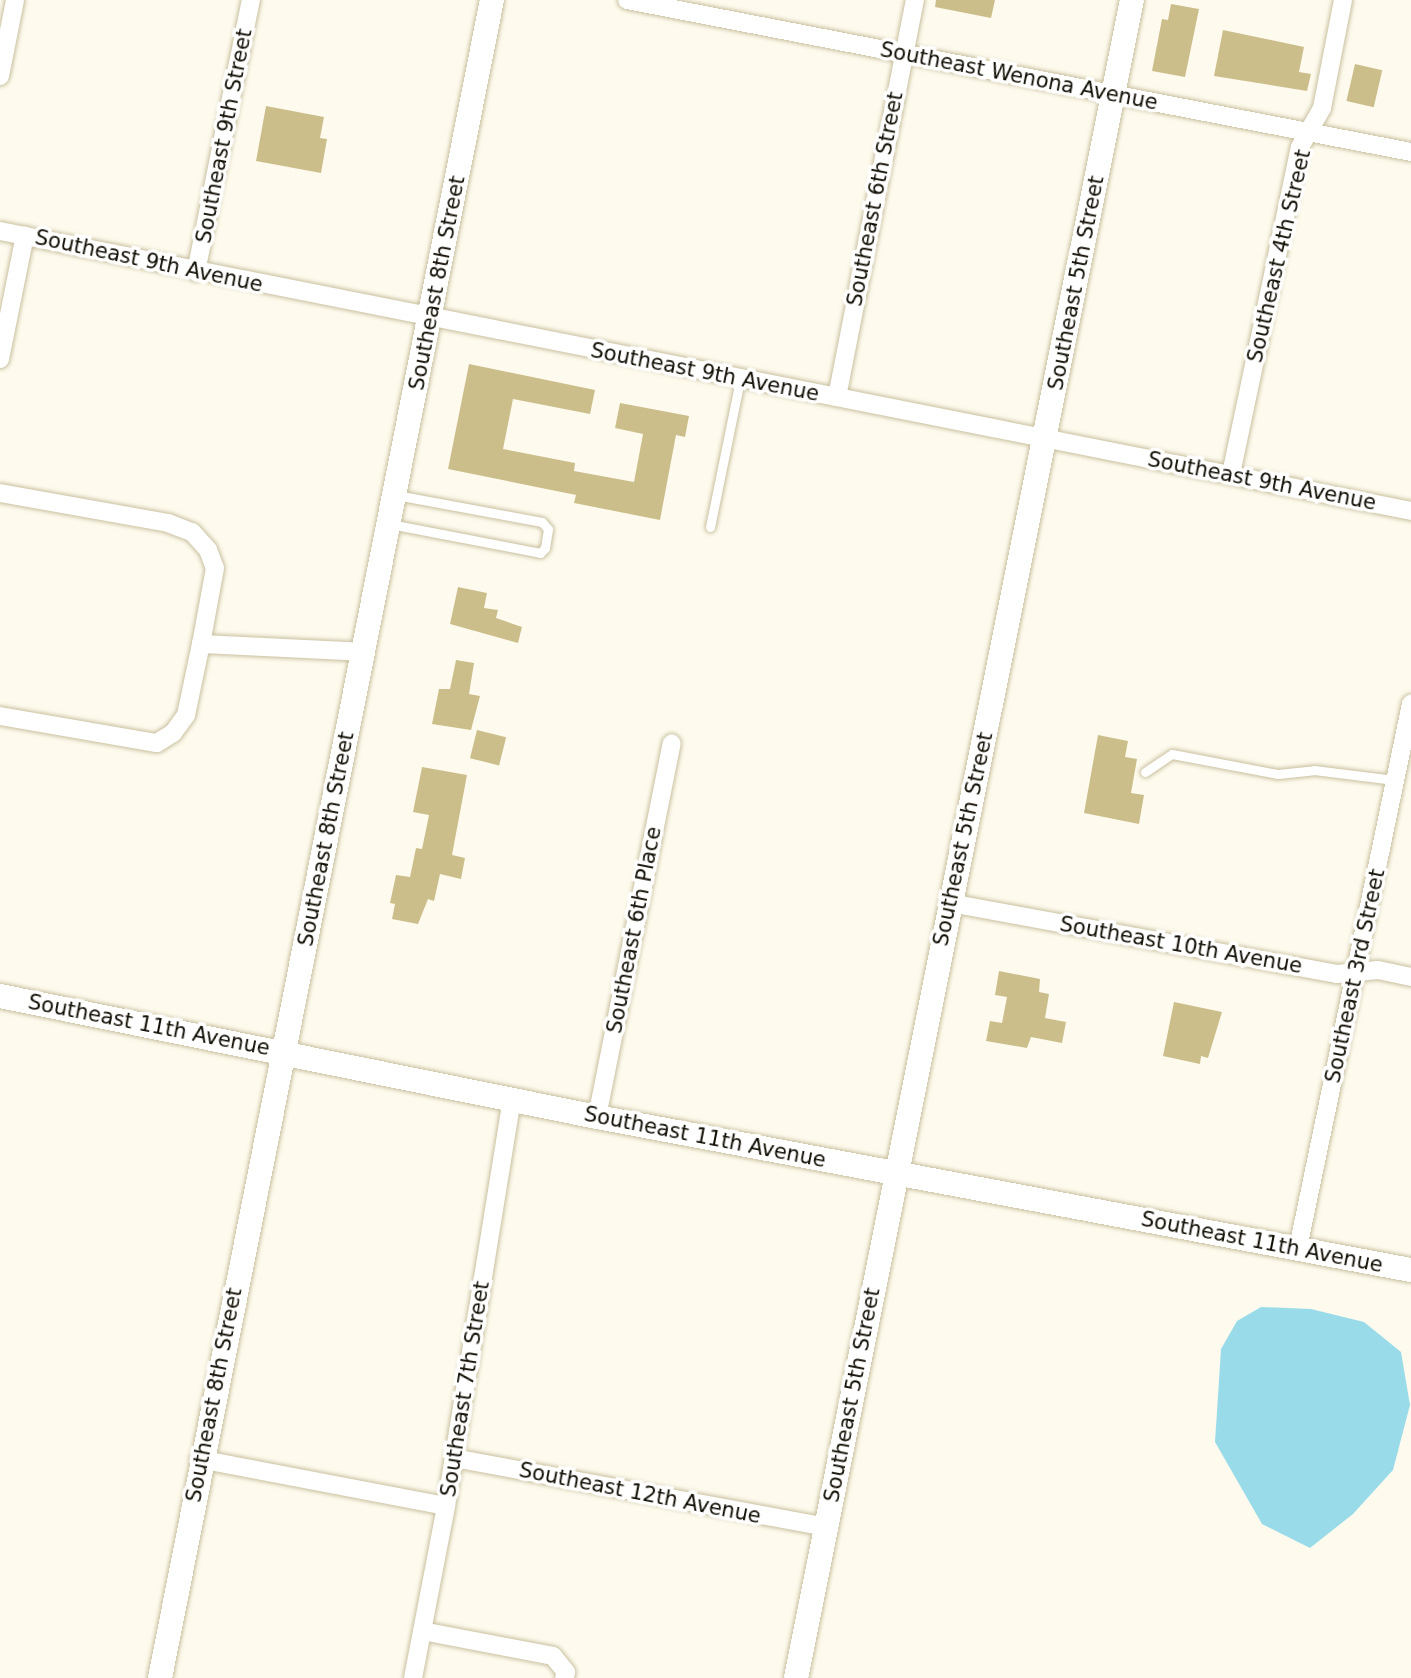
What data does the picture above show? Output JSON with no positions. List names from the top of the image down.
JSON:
{
  "streets": {
    "street": [
      "Southeast Wenona Avenue",
      "Southeast 9th Street",
      "Southeast 6th Street",
      "Southeast 4th Street",
      "Southeast 9th Avenue",
      "Southeast 8th Street",
      "Southeast 5th Street",
      "Southeast 6th Place",
      "Southeast 10th Avenue",
      "Southeast 3rd Street",
      "Southeast 11th Avenue",
      "Southeast 7th Street",
      "Southeast 12th Avenue"
    ]
  },
  "crossings": [
    ["Southeast Wenona Avenue", "Southeast 6th Street"],
    ["Southeast Wenona Avenue", "Southeast 4th Street"],
    ["Southeast Wenona Avenue", "Southeast 5th Street"],
    ["Southeast 9th Street", "Southeast 9th Avenue"],
    ["Southeast 6th Street", "Southeast 9th Avenue"],
    ["Southeast 4th Street", "Southeast 9th Avenue"],
    ["Southeast 9th Avenue", "Southeast 8th Street"],
    ["Southeast 9th Avenue", "Southeast 5th Street"],
    ["Southeast 8th Street", "Southeast 11th Avenue"],
    ["Southeast 5th Street", "Southeast 10th Avenue"],
    ["Southeast 5th Street", "Southeast 11th Avenue"],
    ["Southeast 5th Street", "Southeast 12th Avenue"],
    ["Southeast 6th Place", "Southeast 11th Avenue"],
    ["Southeast 10th Avenue", "Southeast 3rd Street"],
    ["Southeast 3rd Street", "Southeast 11th Avenue"],
    ["Southeast 11th Avenue", "Southeast 7th Street"],
    ["Southeast 7th Street", "Southeast 12th Avenue"]
  ]
}
